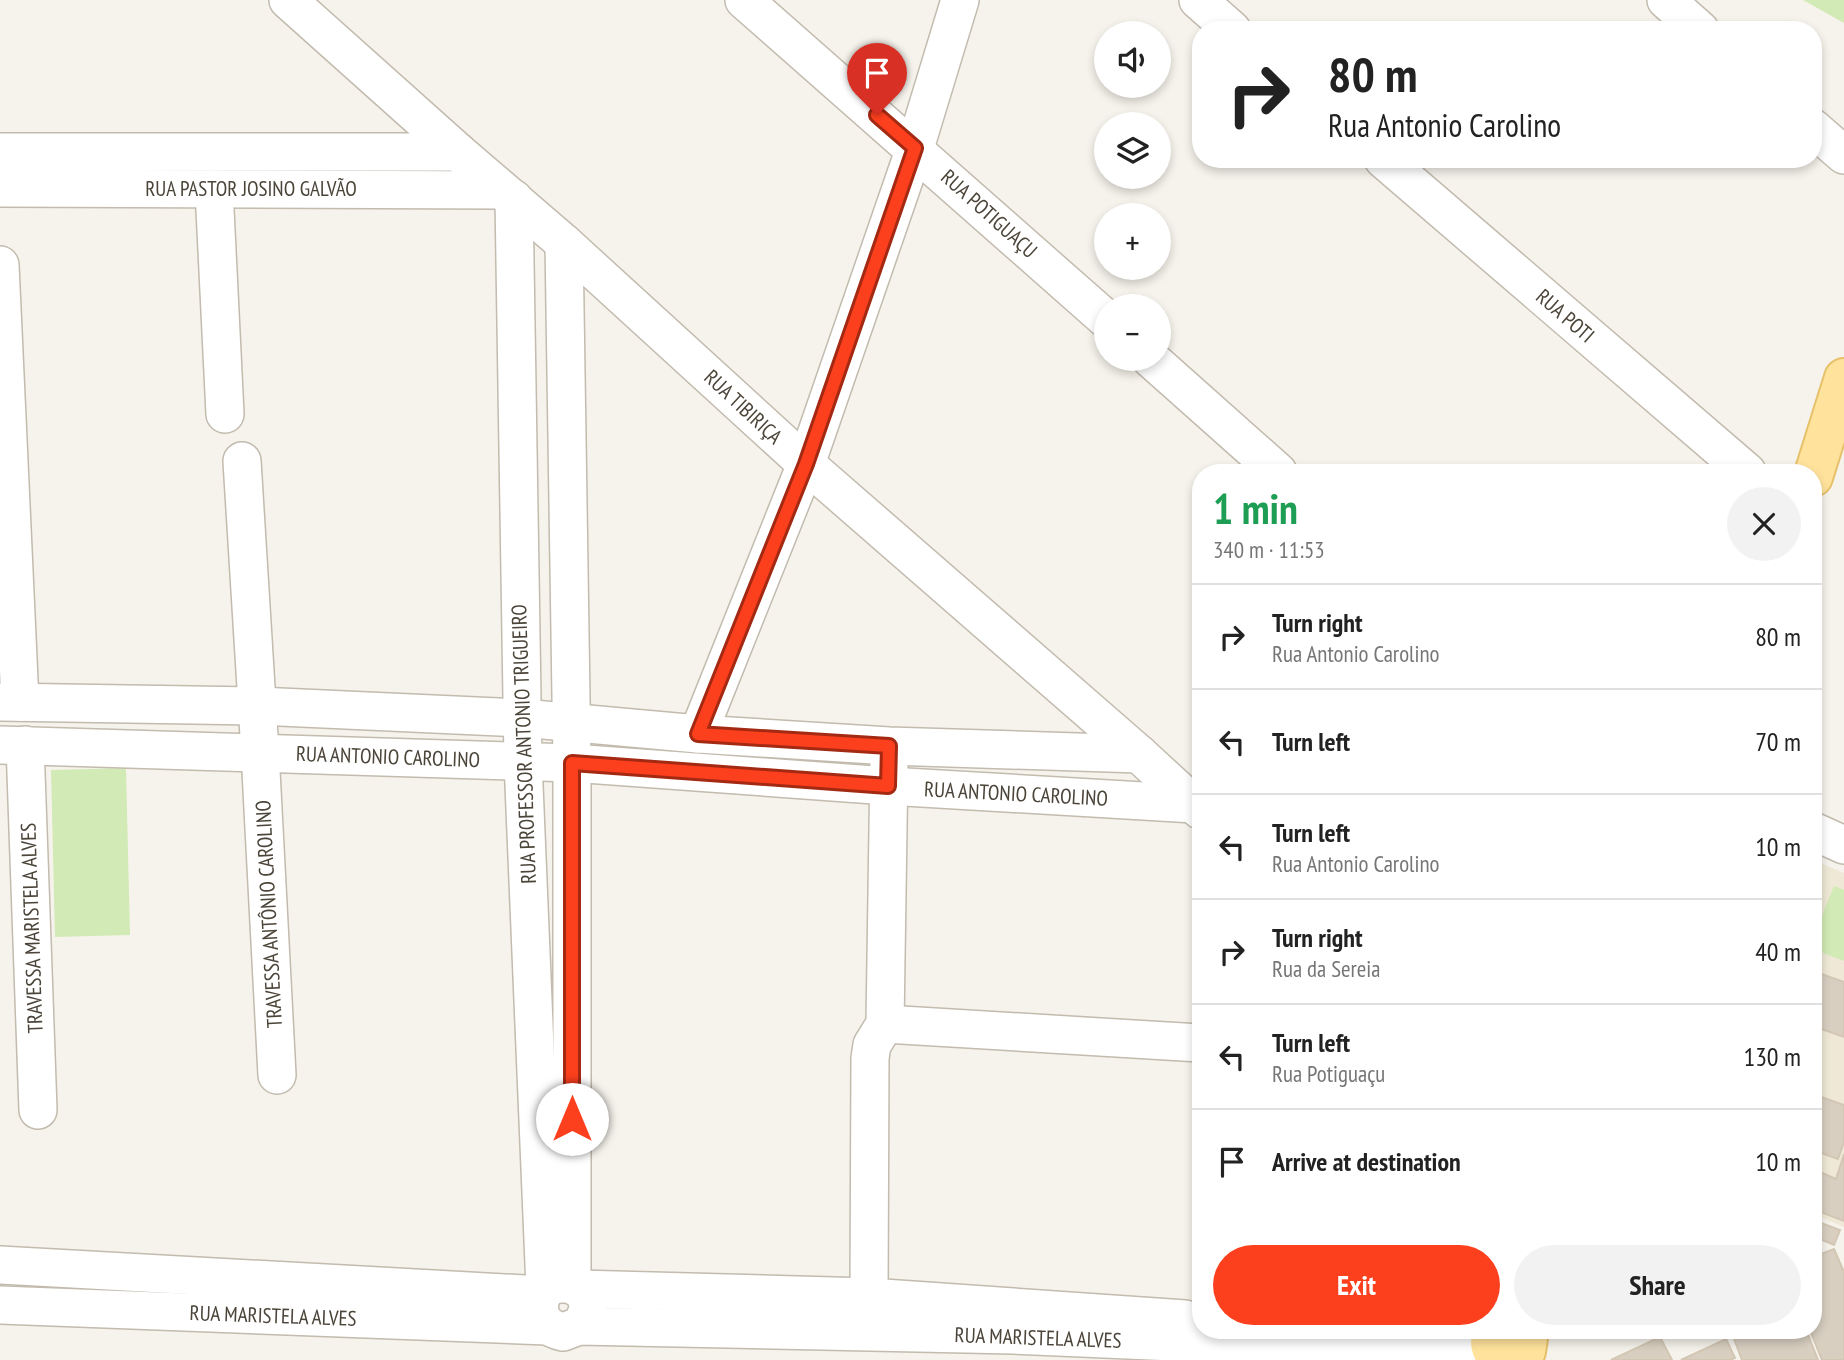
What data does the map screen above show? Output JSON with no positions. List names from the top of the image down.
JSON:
{
  "streets": {
    "street": [
      "RUA PASTOR JOSINO GALVÃO",
      "RUA POTIGUAÇU",
      "RUA POTI",
      "RUA TIBIRIÇA",
      "RUA PROFESSOR ANTONIO TRIGUEIRO",
      "RUA ANTONIO CAROLINO",
      "TRAVESSA ANTÔNIO CAROLINO",
      "TRAVESSA MARISTELA ALVES",
      "RUA MARISTELA ALVES"
    ]
  },
  "crossings": [
    ["RUA PASTOR JOSINO GALVÃO", "RUA TIBIRIÇA"],
    ["RUA PASTOR JOSINO GALVÃO", "RUA PROFESSOR ANTONIO TRIGUEIRO"],
    ["RUA TIBIRIÇA", "RUA PROFESSOR ANTONIO TRIGUEIRO"],
    ["RUA TIBIRIÇA", "RUA ANTONIO CAROLINO"],
    ["RUA PROFESSOR ANTONIO TRIGUEIRO", "RUA ANTONIO CAROLINO"],
    ["RUA PROFESSOR ANTONIO TRIGUEIRO", "RUA MARISTELA ALVES"],
    ["RUA ANTONIO CAROLINO", "TRAVESSA ANTÔNIO CAROLINO"],
    ["RUA ANTONIO CAROLINO", "TRAVESSA MARISTELA ALVES"]
  ],
  "page": {
    "map_buttons": ["+", "−"],
    "turn": ["80 m", "Rua Antonio Carolino"],
    "heading": ["1 min", "340 m · 11:53"],
    "list": [
      {
        "name": "Turn right",
        "note": "Rua Antonio Carolino",
        "value": "80 m"
      },
      {
        "name": "Turn left",
        "value": "70 m"
      },
      {
        "name": "Turn left",
        "note": "Rua Antonio Carolino",
        "value": "10 m"
      },
      {
        "name": "Turn right",
        "note": "Rua da Sereia",
        "value": "40 m"
      },
      {
        "name": "Turn left",
        "note": "Rua Potiguaçu",
        "value": "130 m"
      },
      {
        "name": "Arrive at destination",
        "value": "10 m"
      }
    ],
    "buttons": ["Exit", "Share"]
  }
}
